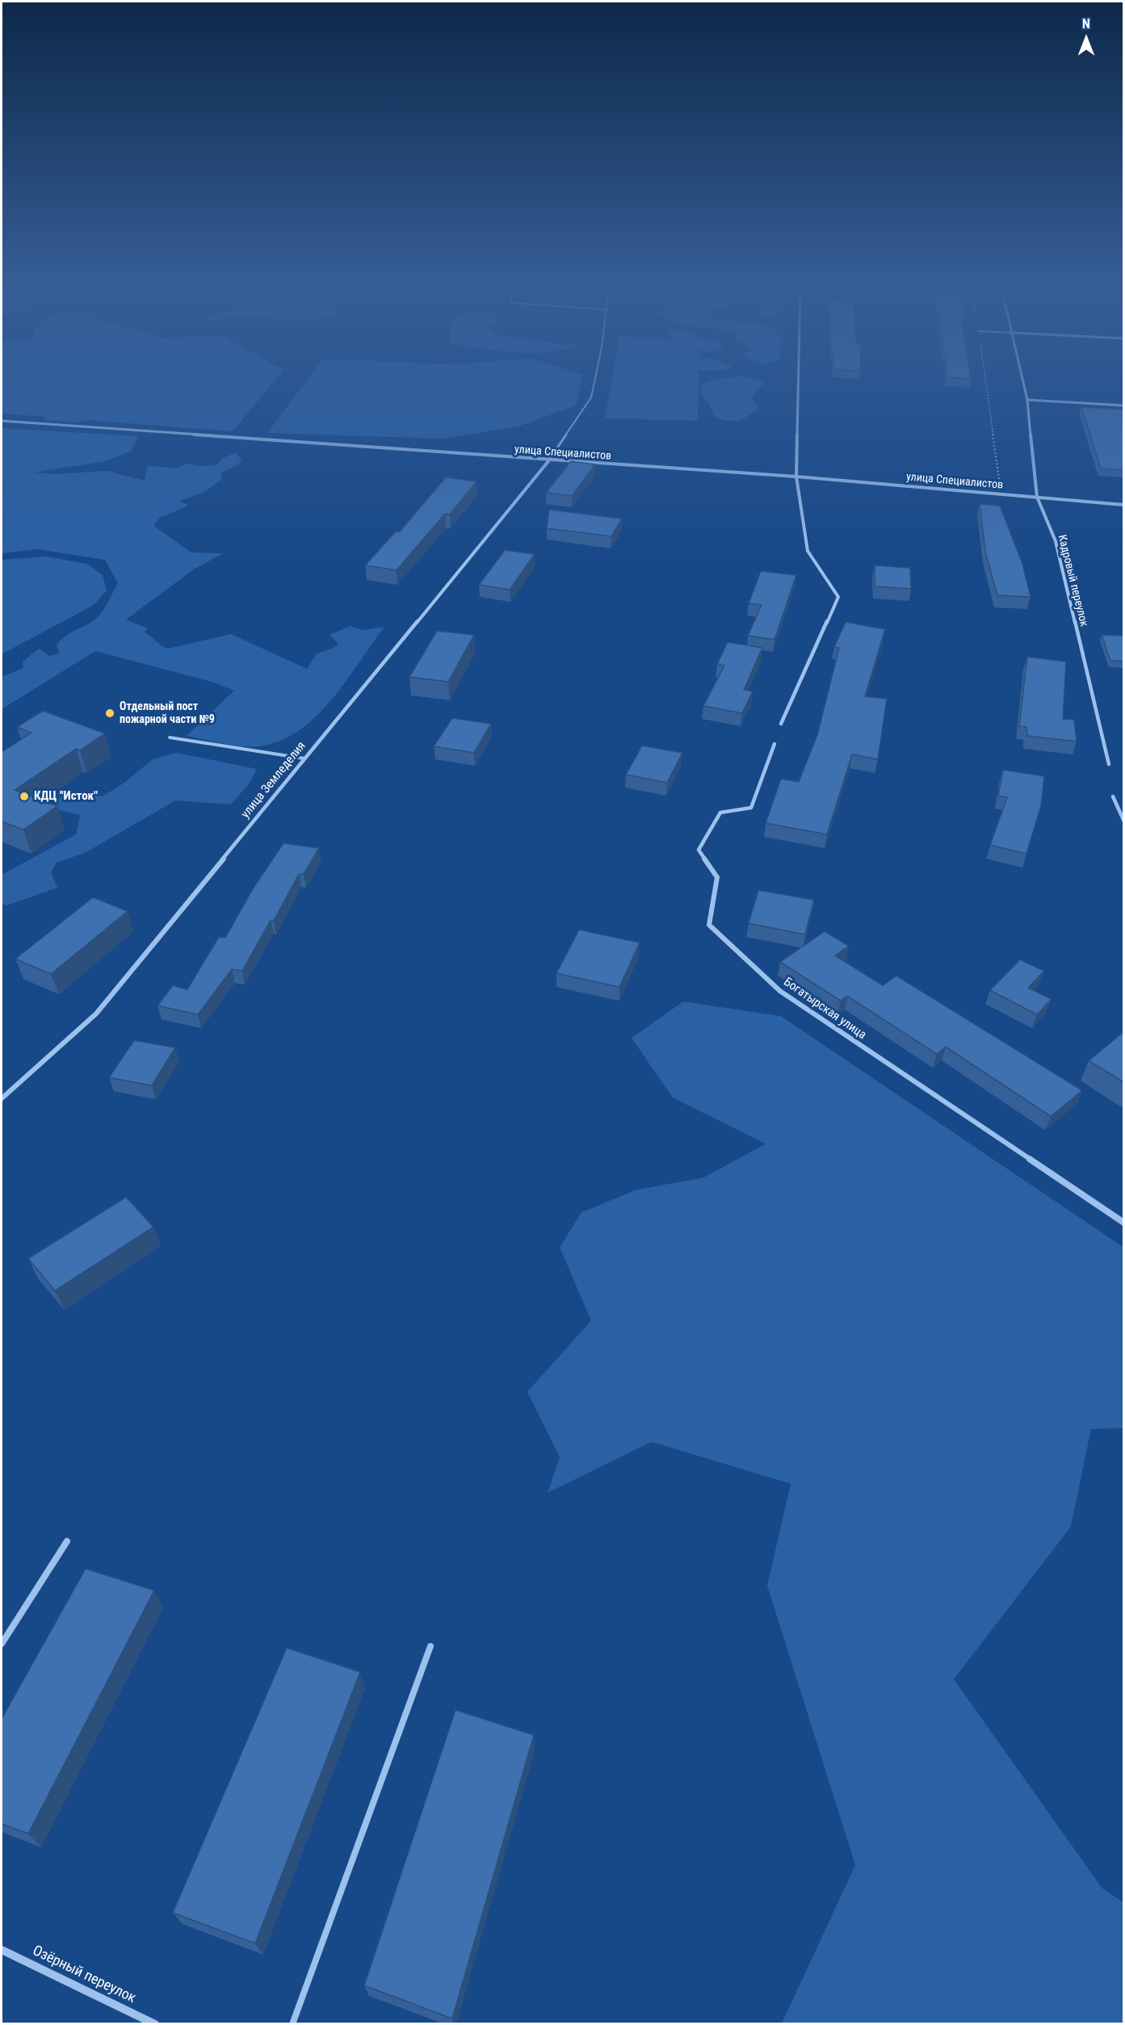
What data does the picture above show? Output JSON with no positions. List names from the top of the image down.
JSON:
{
  "streets": {
    "street": [
      "улица Специалистов",
      "Кадровый переулок",
      "улица Земледелия",
      "Богатырская улица",
      "Озёрный переулок"
    ]
  },
  "crossings": [
    ["улица Специалистов", "Кадровый переулок"],
    ["улица Специалистов", "улица Земледелия"]
  ],
  "places": ["Отдельный пост пожарной части №9", "КДЦ \"Исток\""],
  "north": "top"
}
